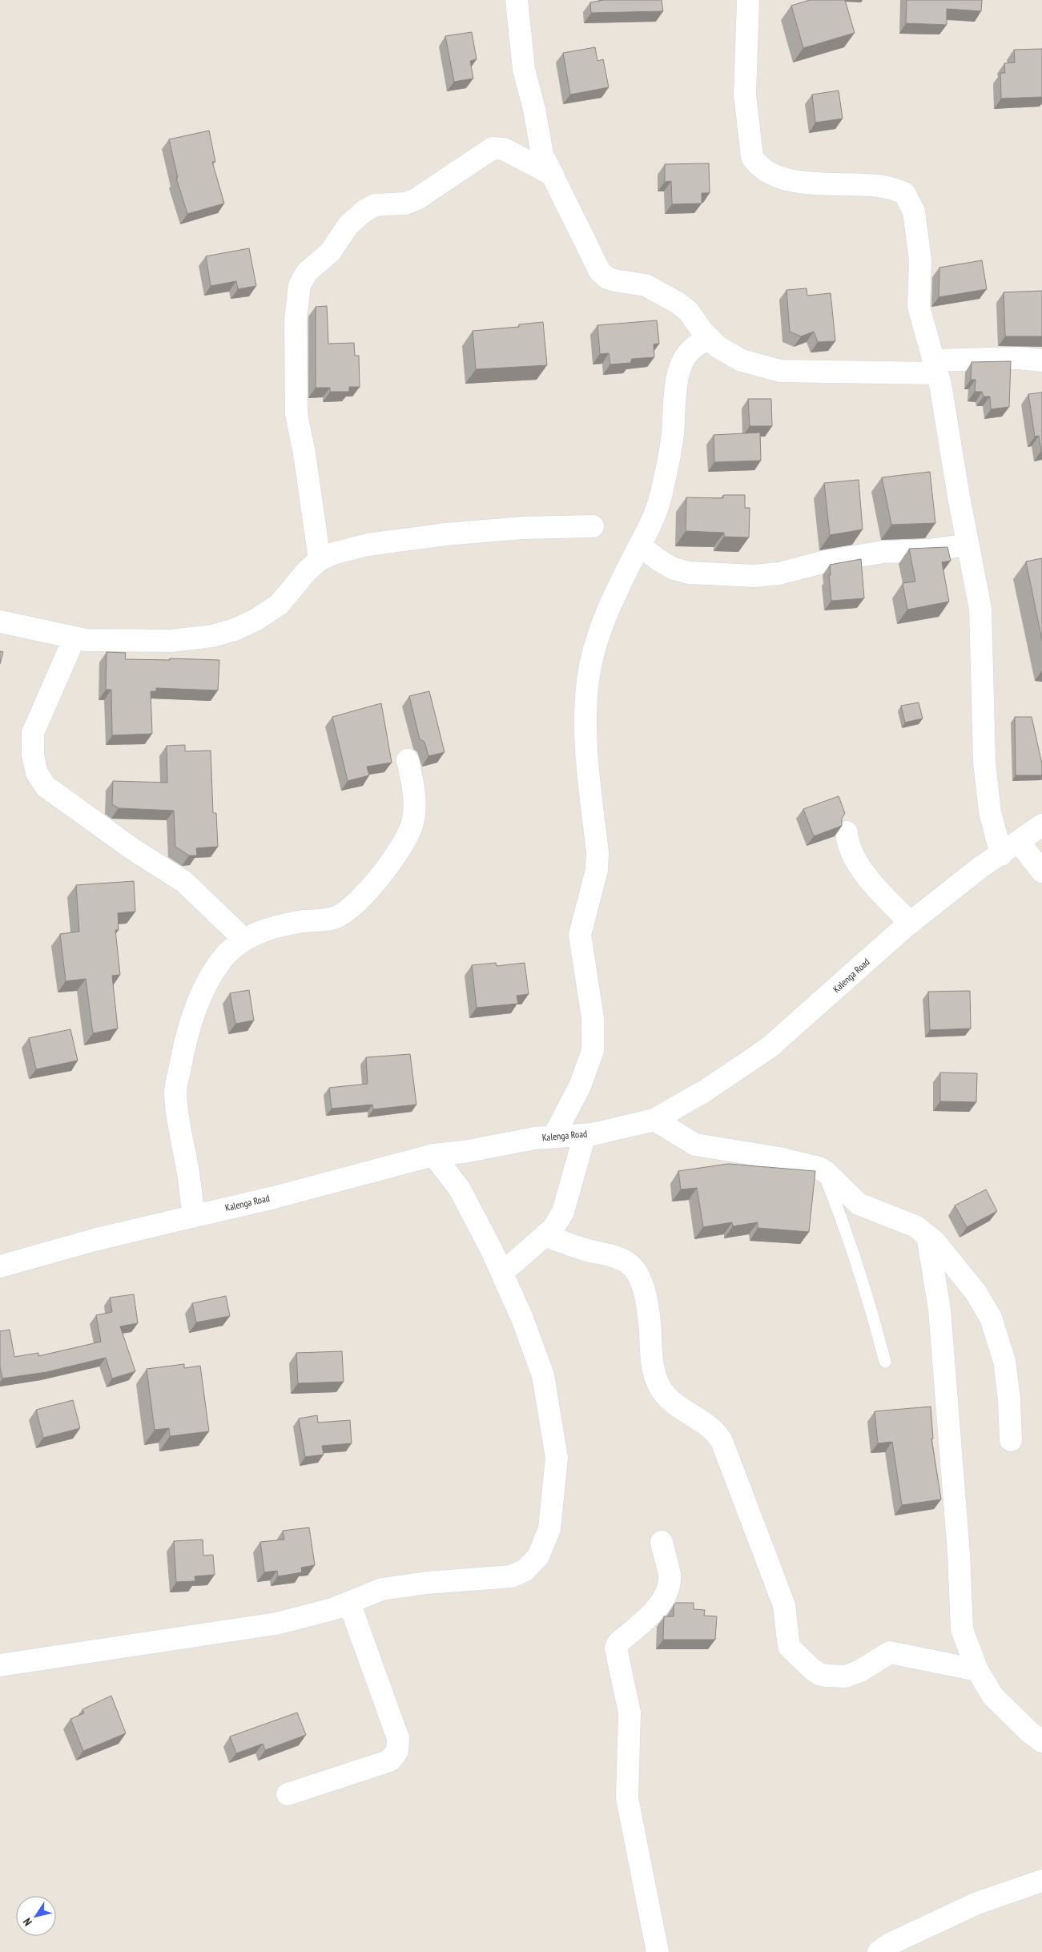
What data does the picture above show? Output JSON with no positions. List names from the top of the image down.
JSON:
{
  "streets": {
    "street": ["Kalenga Road"]
  },
  "north": "bottom left"
}
